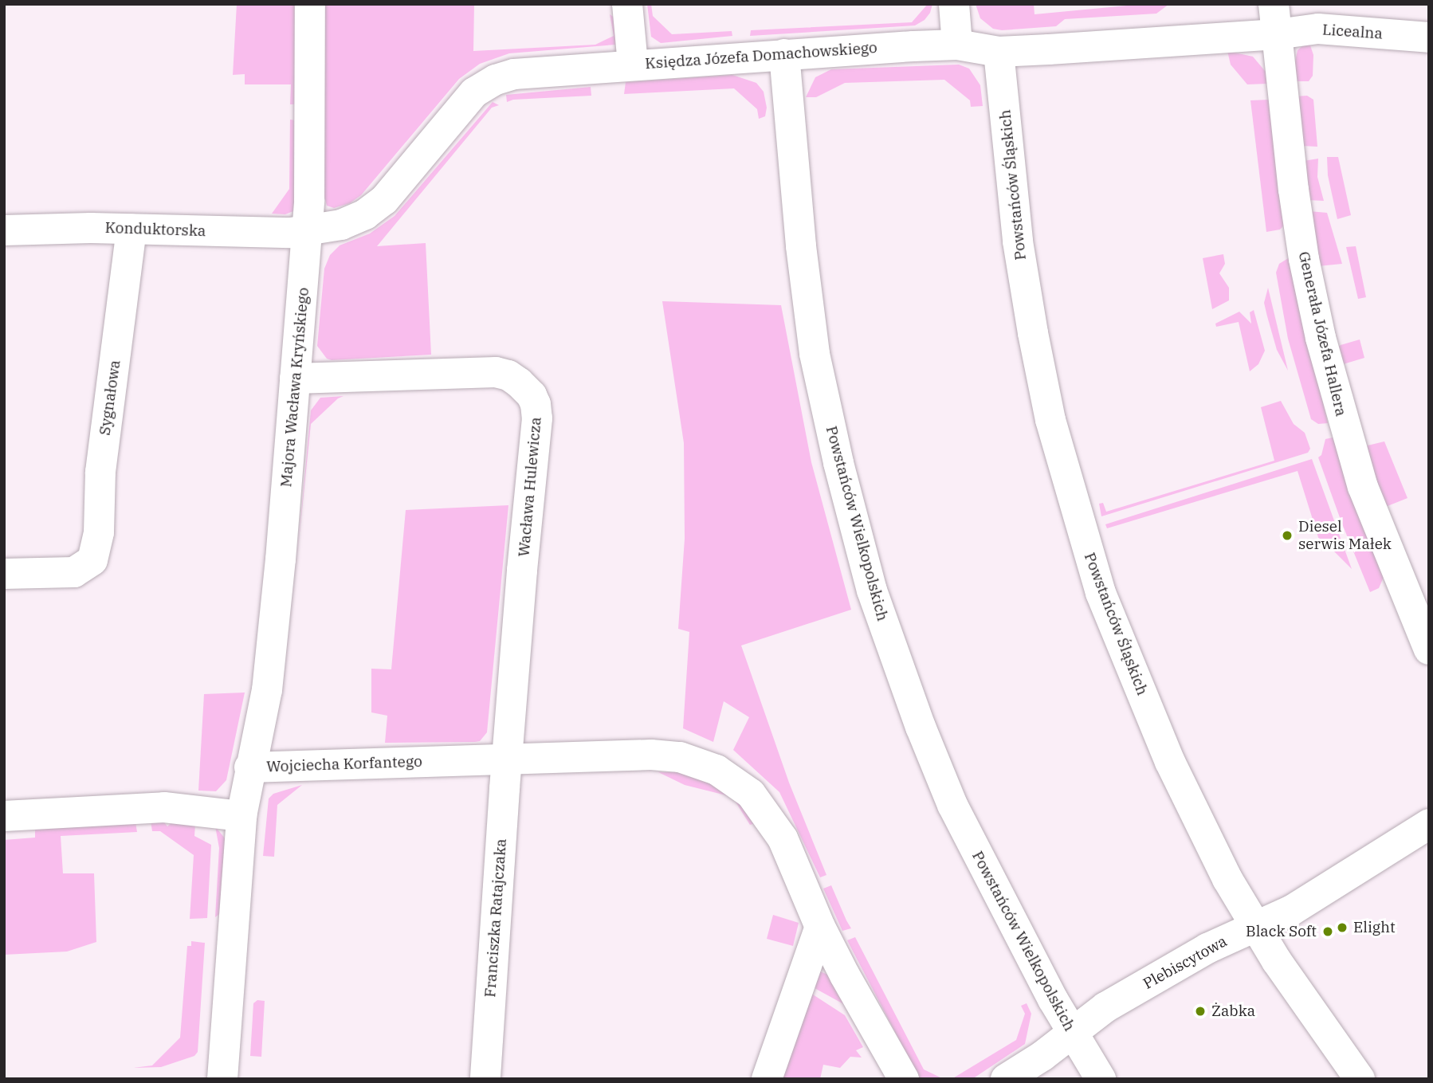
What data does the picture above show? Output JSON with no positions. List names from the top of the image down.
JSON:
{
  "streets": {
    "street": [
      "Licealna",
      "Księdza Józefa Domachowskiego",
      "Powstańców Śląskich",
      "Konduktorska",
      "Generała Józefa Hallera",
      "Majora Wacława Kryńskiego",
      "Sygnałowa",
      "Wacława Hulewicza",
      "Powstańców Wielkopolskich",
      "Wojciecha Korfantego",
      "Franciszka Ratajczaka",
      "Plebiscytowa"
    ]
  },
  "crossings": [
    ["Licealna", "Księdza Józefa Domachowskiego"],
    ["Licealna", "Generała Józefa Hallera"],
    ["Księdza Józefa Domachowskiego", "Powstańców Śląskich"],
    ["Księdza Józefa Domachowskiego", "Konduktorska"],
    ["Księdza Józefa Domachowskiego", "Generała Józefa Hallera"],
    ["Księdza Józefa Domachowskiego", "Majora Wacława Kryńskiego"],
    ["Księdza Józefa Domachowskiego", "Powstańców Wielkopolskich"],
    ["Powstańców Śląskich", "Plebiscytowa"],
    ["Konduktorska", "Majora Wacława Kryńskiego"],
    ["Konduktorska", "Sygnałowa"],
    ["Majora Wacława Kryńskiego", "Wacława Hulewicza"],
    ["Majora Wacława Kryńskiego", "Wojciecha Korfantego"],
    ["Wacława Hulewicza", "Wojciecha Korfantego"],
    ["Wacława Hulewicza", "Franciszka Ratajczaka"],
    ["Powstańców Wielkopolskich", "Plebiscytowa"],
    ["Wojciecha Korfantego", "Franciszka Ratajczaka"]
  ],
  "places": [
    "Diesel serwis Małek",
    "Elight",
    "Black Soft",
    "Żabka"
  ]
}
